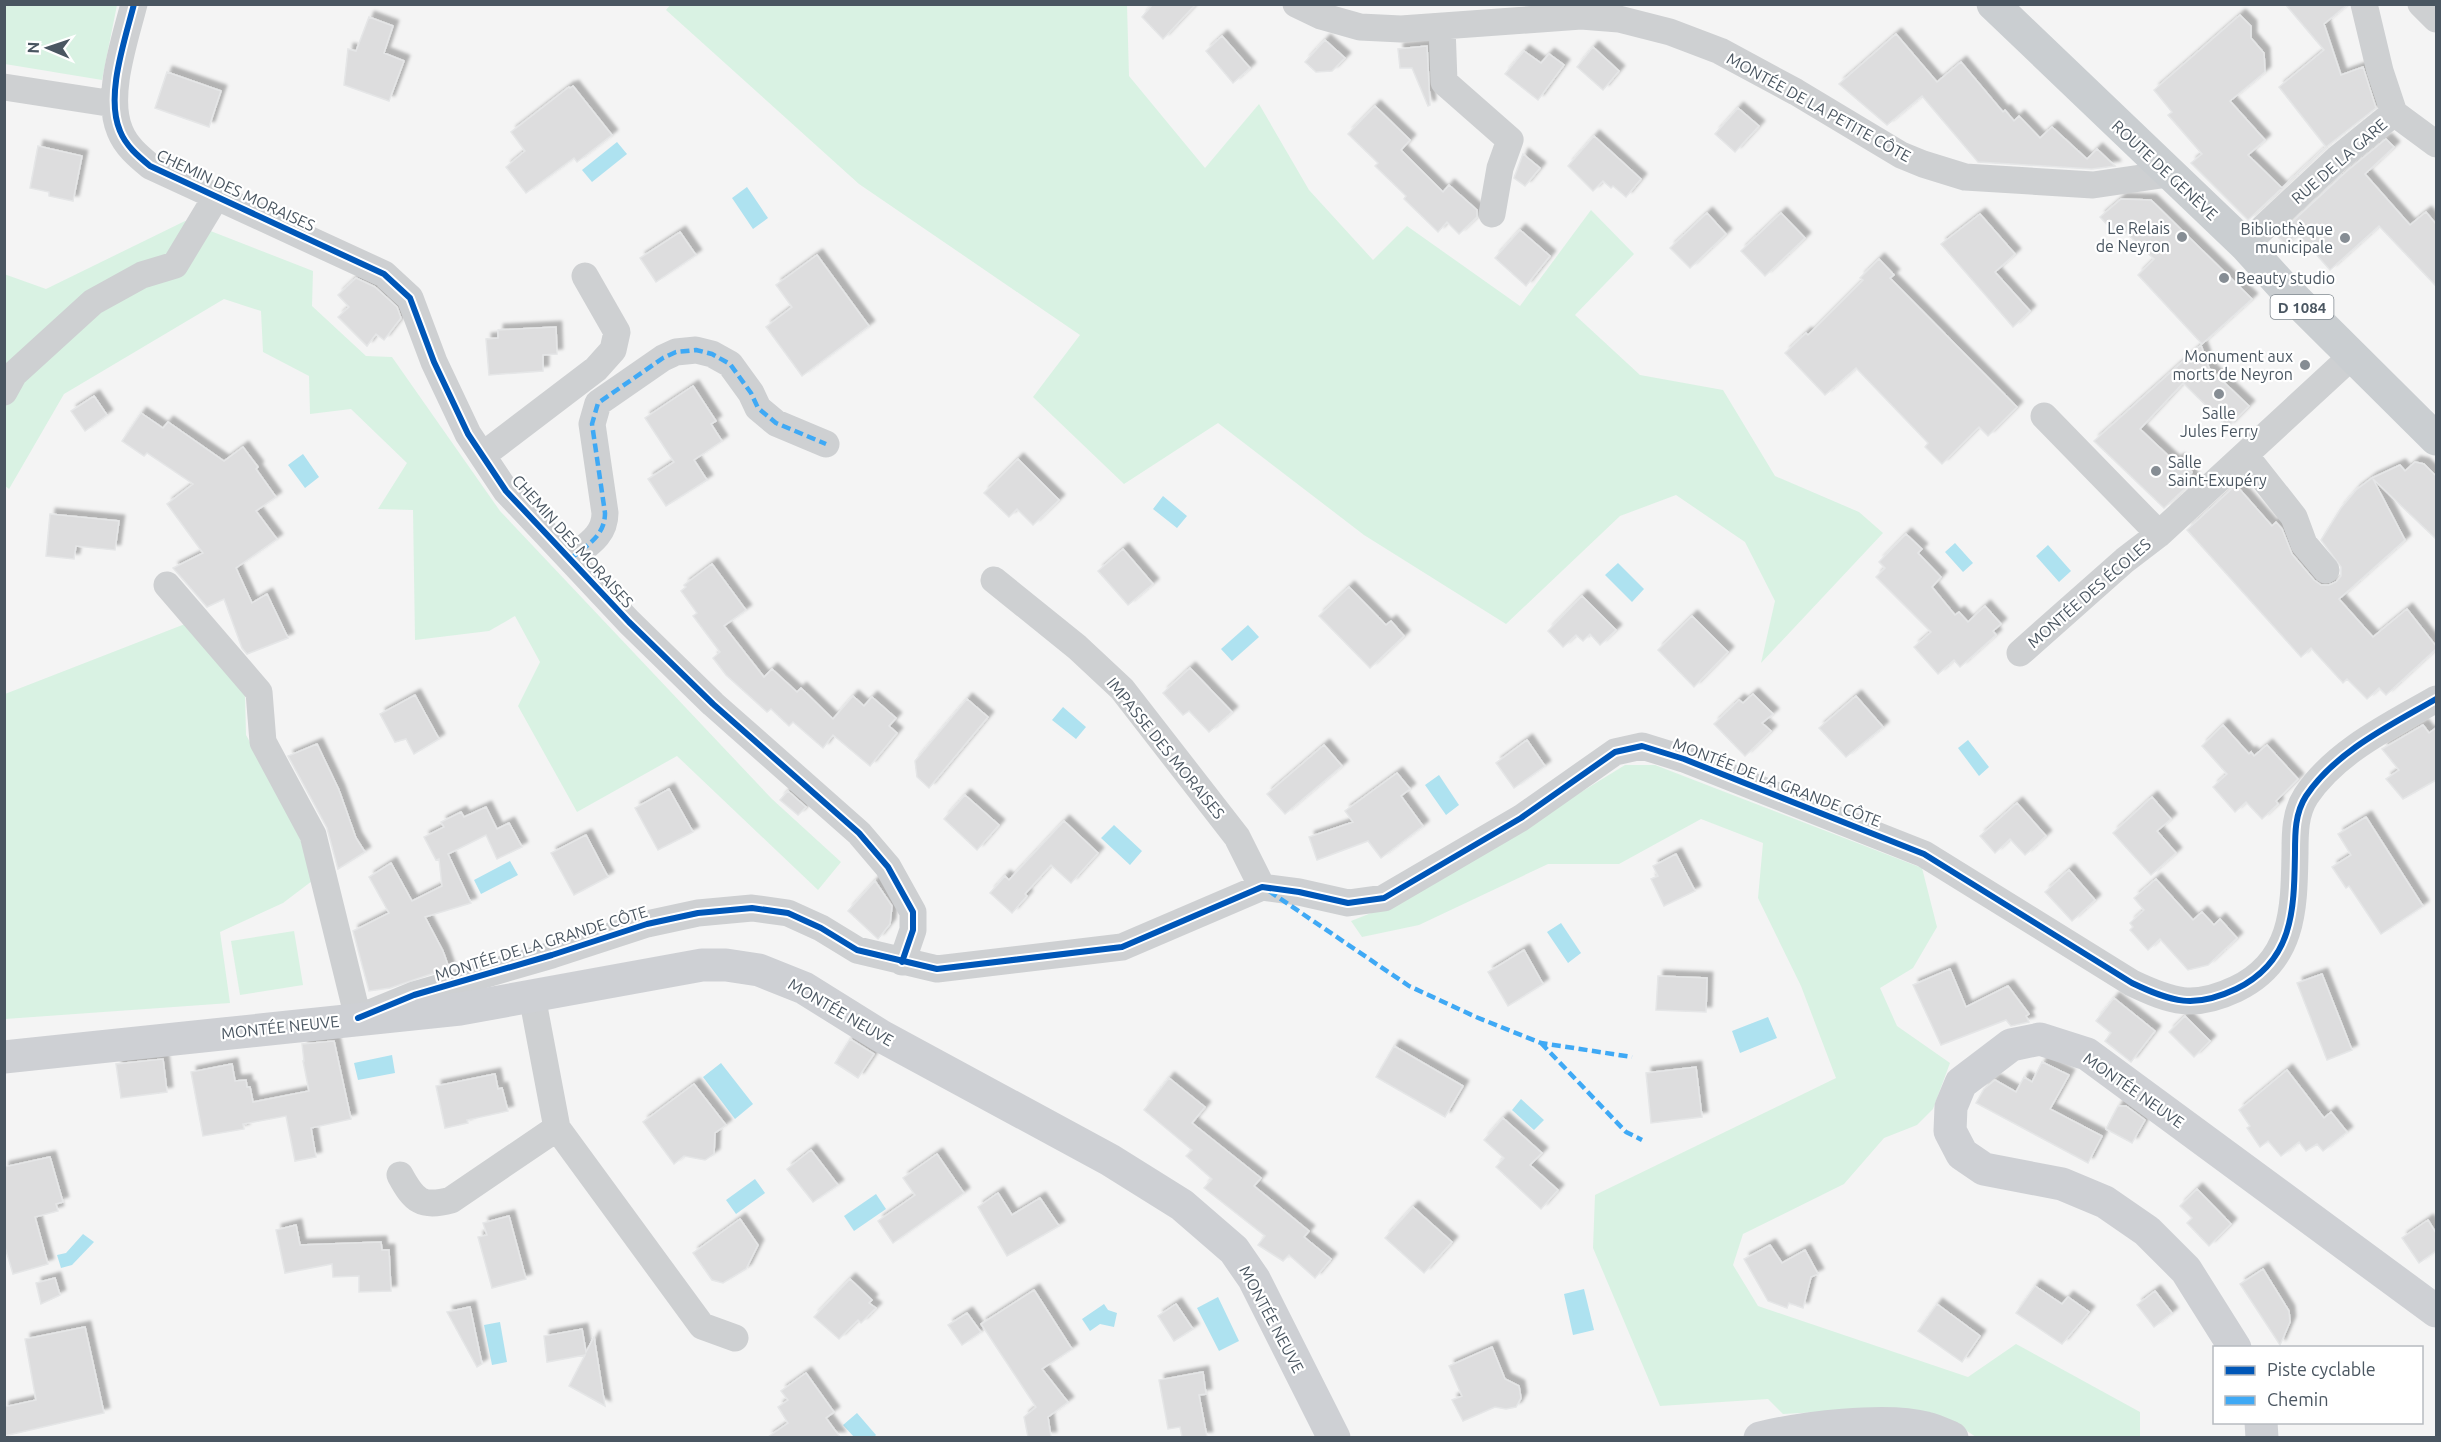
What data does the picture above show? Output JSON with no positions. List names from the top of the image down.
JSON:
{
  "streets": {
    "main road": ["ROUTE DE GENÈVE", "D 1084"],
    "street": [
      "MONTÉE DE LA PETITE CÔTE",
      "RUE DE LA GARE",
      "CHEMIN DES MORAISES",
      "MONTÉE DES ÉCOLES",
      "IMPASSE DES MORAISES",
      "MONTÉE DE LA GRANDE CÔTE",
      "MONTÉE NEUVE"
    ]
  },
  "crossings": [
    ["MONTÉE DE LA PETITE CÔTE", "ROUTE DE GENÈVE"],
    ["RUE DE LA GARE", "ROUTE DE GENÈVE"],
    ["ROUTE DE GENÈVE", "MONTÉE DES ÉCOLES"],
    ["CHEMIN DES MORAISES", "MONTÉE DE LA GRANDE CÔTE"],
    ["IMPASSE DES MORAISES", "MONTÉE DE LA GRANDE CÔTE"],
    ["MONTÉE DE LA GRANDE CÔTE", "MONTÉE NEUVE"]
  ],
  "places": [
    "Le Relais de Neyron",
    "Bibliothèque municipale",
    "Beauty studio",
    "Monument aux morts de Neyron",
    "Salle Jules Ferry",
    "Salle Saint-Exupéry"
  ],
  "legend": ["Piste cyclable", "Chemin"],
  "north": "left"
}
